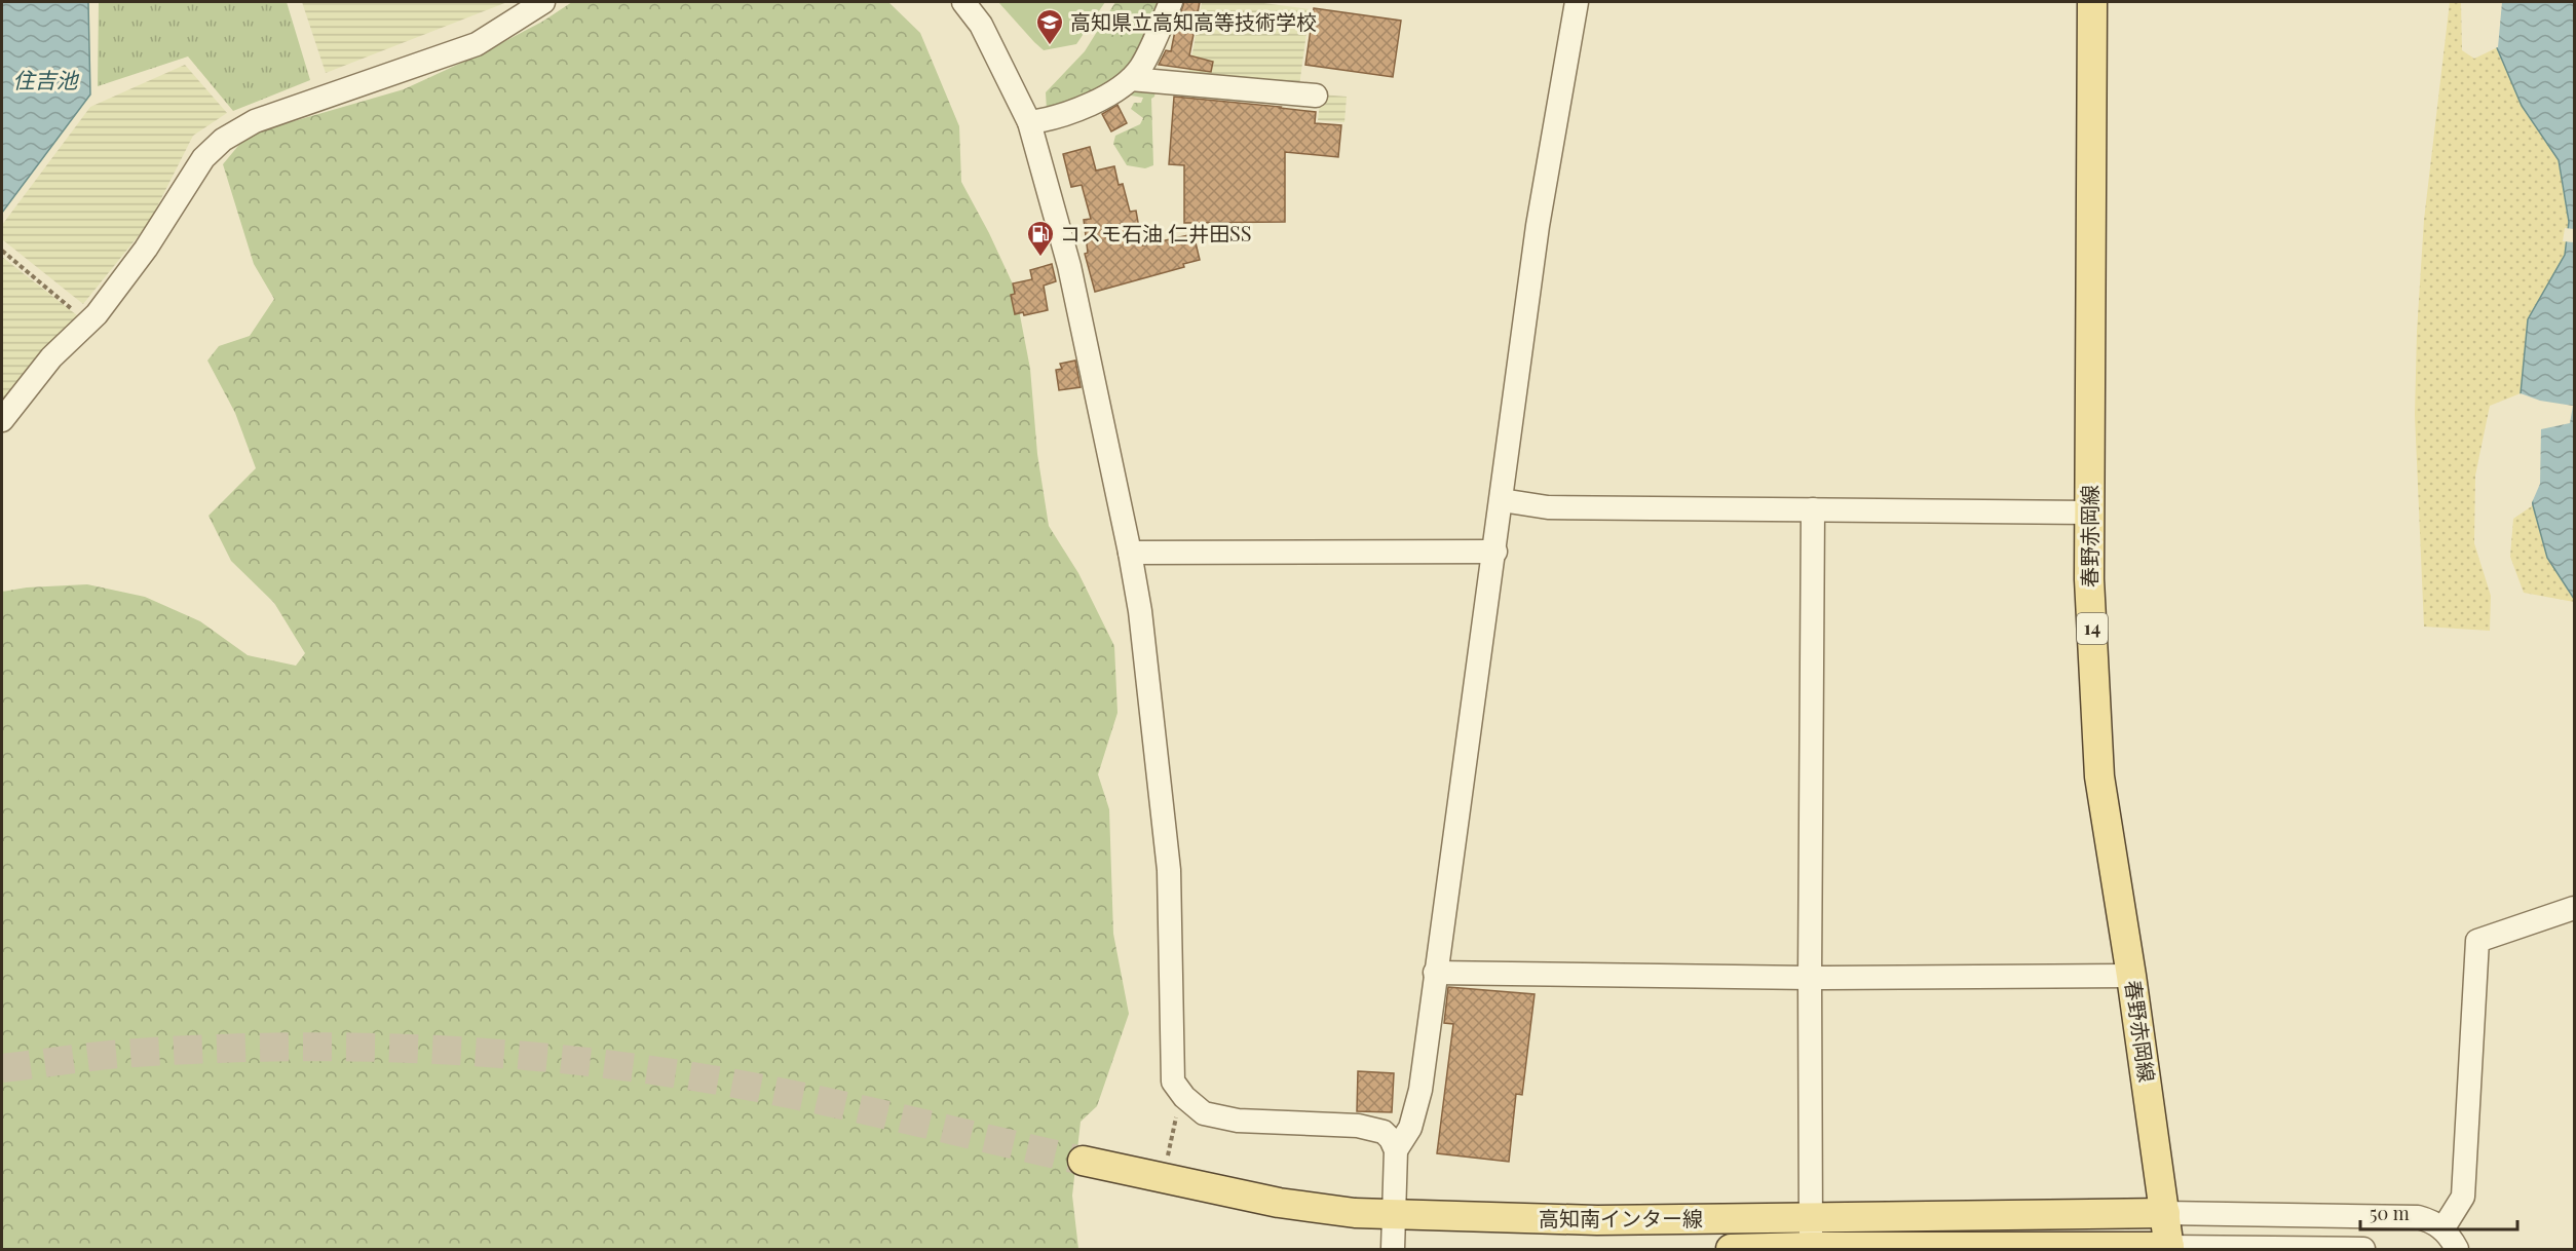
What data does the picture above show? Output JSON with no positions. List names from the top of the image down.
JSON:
{
  "streets": {
    "main road": ["春野赤岡線", "14", "高知南インター線"]
  },
  "crossings": [
    ["春野赤岡線", "高知南インター線"]
  ],
  "water": ["住吉池"],
  "places": {
    "school or university": ["高知県立高知高等技術学校"],
    "fuel station": ["コスモ石油 仁井田SS"]
  },
  "scale_bar": "50 m"
}
